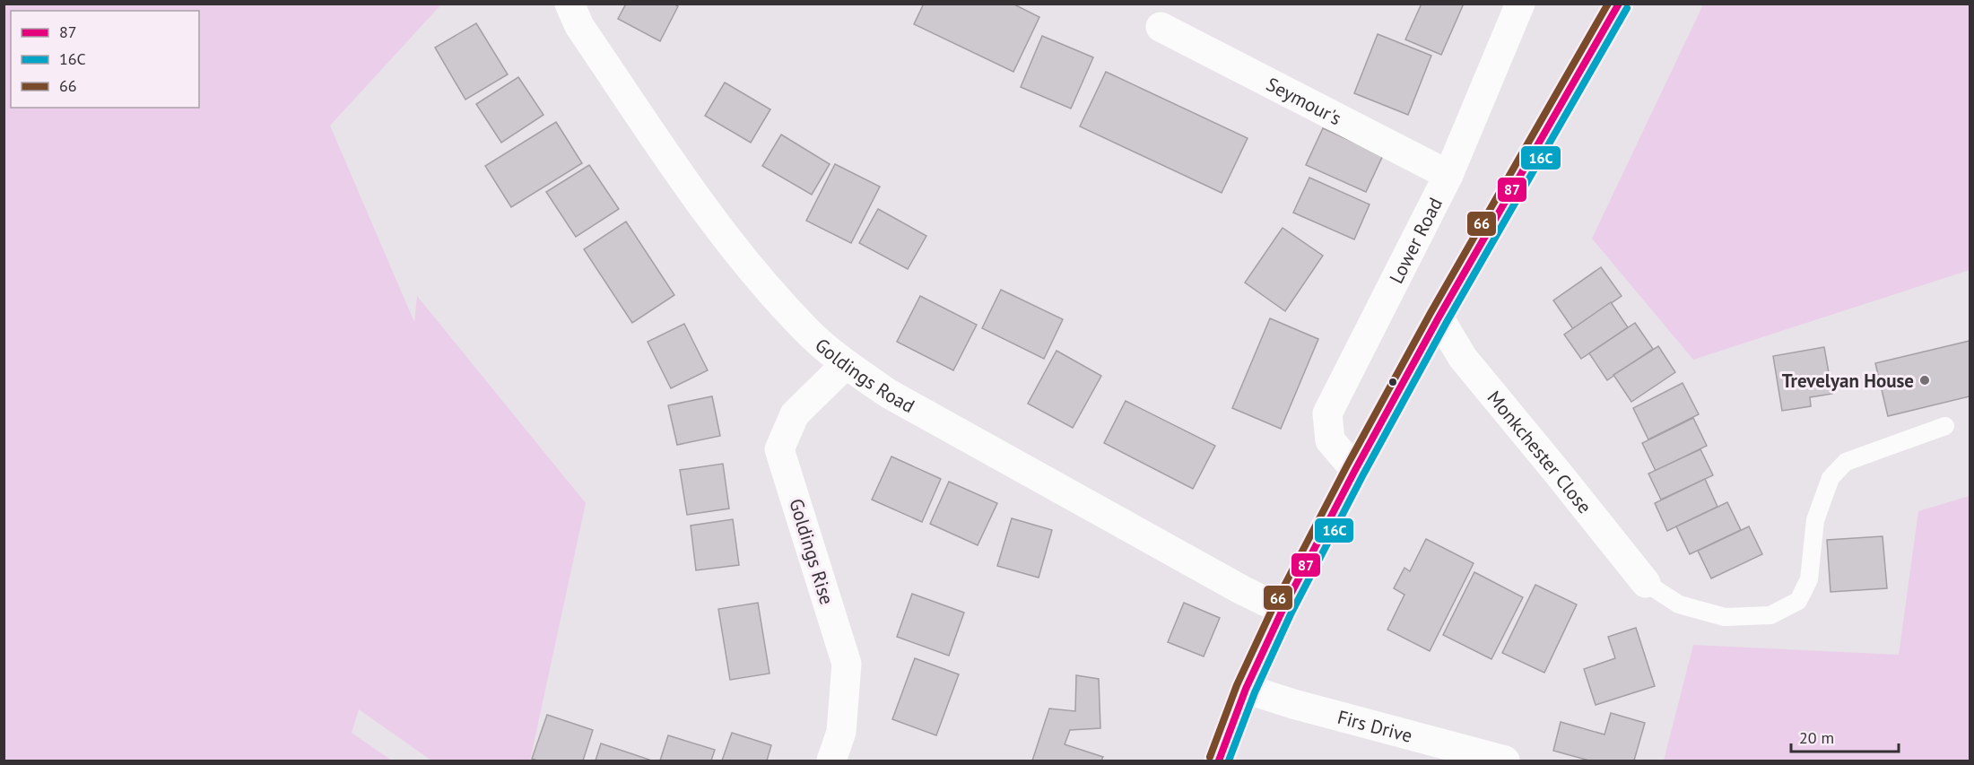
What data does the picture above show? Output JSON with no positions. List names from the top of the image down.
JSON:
{
  "streets": {
    "street": [
      "Seymour's",
      "Lower Road",
      "Goldings Road",
      "Monkchester Close",
      "Goldings Rise",
      "Firs Drive"
    ]
  },
  "crossings": [
    ["Seymour's", "Lower Road"],
    ["Goldings Road", "Goldings Rise"]
  ],
  "places": ["Trevelyan House"],
  "lines": ["transit line 87", "transit line 66", "transit line 16C"],
  "legend": ["87", "16C", "66"],
  "scale_bar": "20 m"
}
